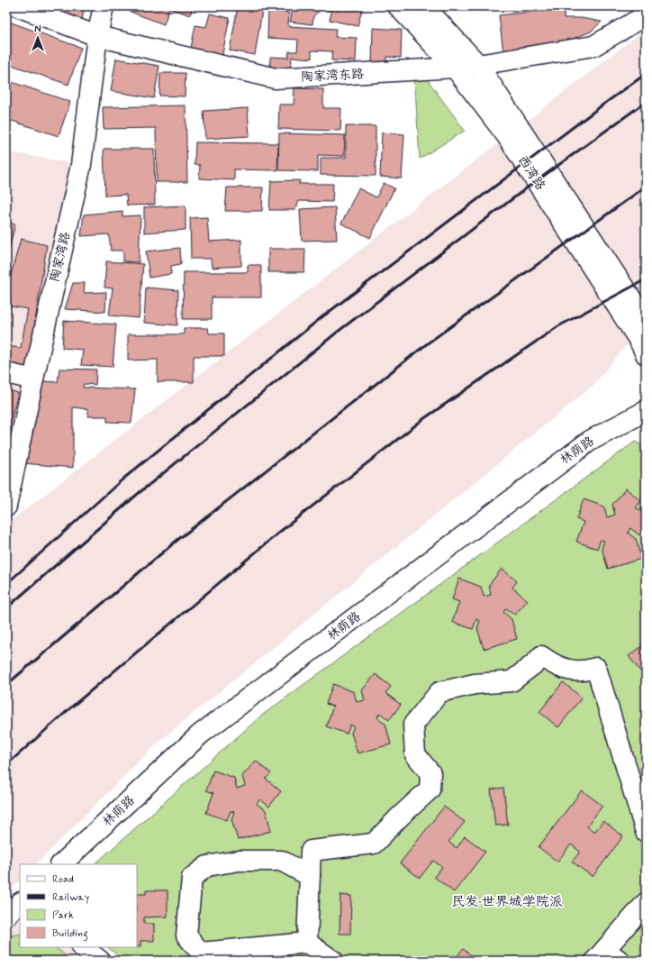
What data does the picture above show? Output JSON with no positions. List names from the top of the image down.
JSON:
{
  "streets": {
    "street": [
      "陶家湾东路",
      "西湾路",
      "陶家湾路",
      "林荫路"
    ]
  },
  "crossings": [
    ["陶家湾东路", "西湾路"],
    ["陶家湾东路", "陶家湾路"]
  ],
  "districts": ["民发·世界城学院派"],
  "legend": [
    "Road",
    "Railway",
    "Park",
    "Building"
  ],
  "north": "top"
}
